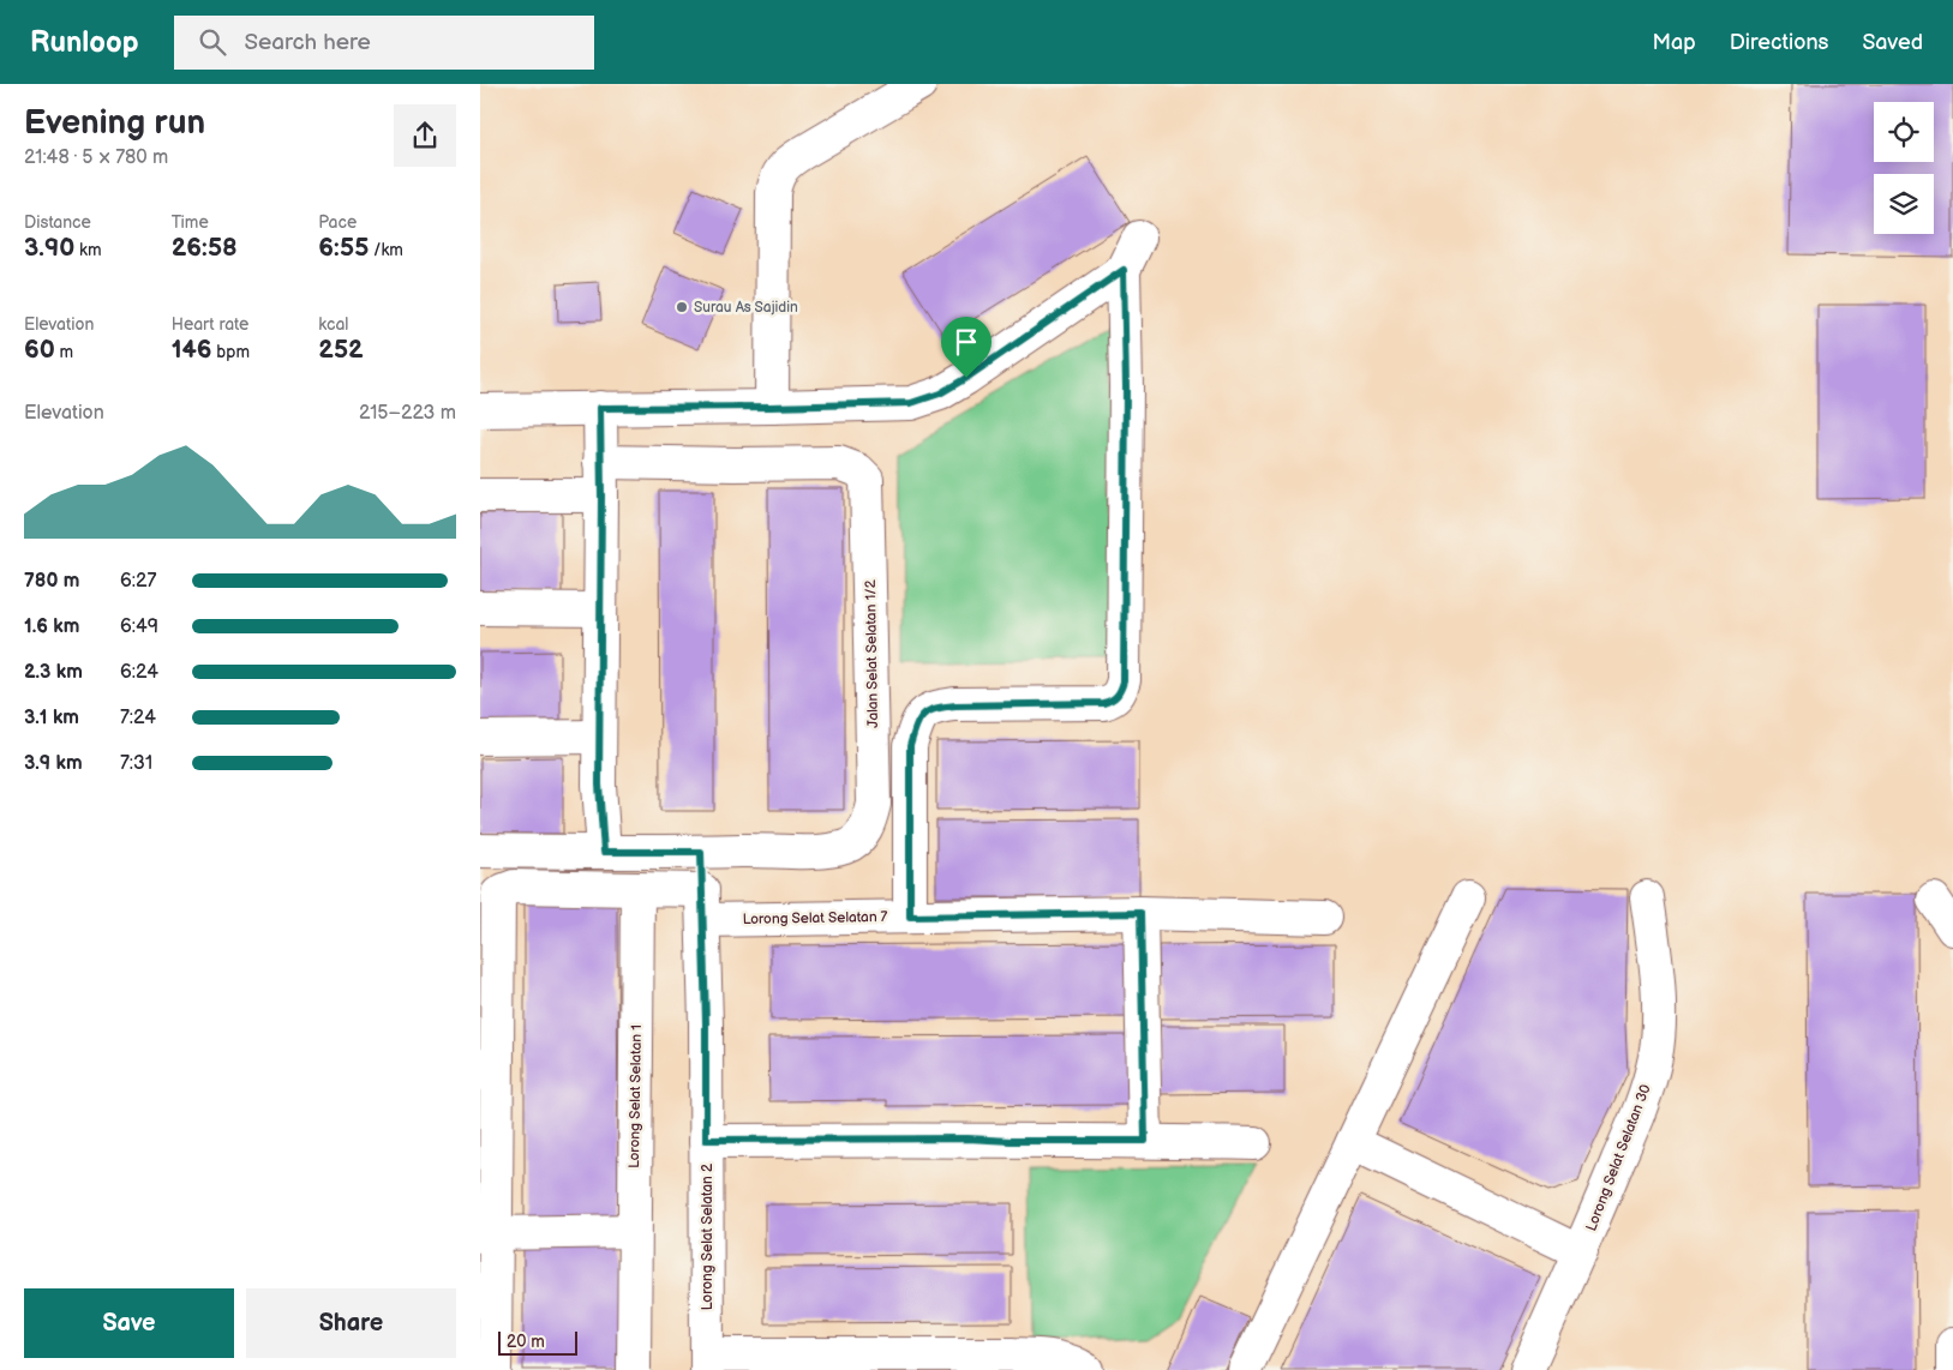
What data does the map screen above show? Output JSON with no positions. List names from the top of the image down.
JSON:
{
  "streets": {
    "street": [
      "Jalan Selat Selatan 1/2",
      "Lorong Selat Selatan 7",
      "Lorong Selat Selatan 1",
      "Lorong Selat Selatan 30",
      "Lorong Selat Selatan 2"
    ]
  },
  "crossings": [
    ["Jalan Selat Selatan 1/2", "Lorong Selat Selatan 2"],
    ["Lorong Selat Selatan 7", "Lorong Selat Selatan 2"]
  ],
  "places": ["Surau As Sajidin"],
  "scale_bar": "20 m",
  "page": {
    "header": "Runloop",
    "search": "Search here",
    "nav": ["Map", "Directions", "Saved"],
    "heading": ["Evening run", "21:48 · 5 × 780 m"],
    "stats": [
      ["Distance", "3.90 km"],
      ["Time", "26:58"],
      ["Pace", "6:55 /km"],
      ["Elevation", "60 m"],
      ["Heart rate", "146 bpm"],
      ["kcal", "252"]
    ],
    "chart": ["Elevation", "215–223 m"],
    "list": [
      {
        "name": "780 m",
        "note": "6:27"
      },
      {
        "name": "1.6 km",
        "note": "6:49"
      },
      {
        "name": "2.3 km",
        "note": "6:24"
      },
      {
        "name": "3.1 km",
        "note": "7:24"
      },
      {
        "name": "3.9 km",
        "note": "7:31"
      }
    ],
    "buttons": ["Save", "Share"],
    "scale": "20 m"
  }
}
